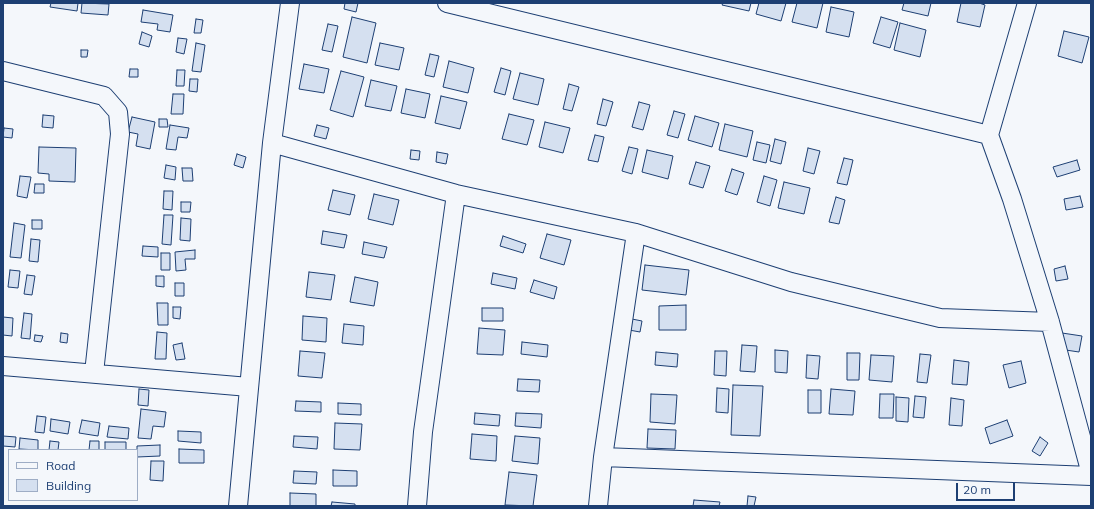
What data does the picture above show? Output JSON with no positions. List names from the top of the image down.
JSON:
{
  "legend": ["Road", "Building"],
  "scale_bar": "20 m"
}
